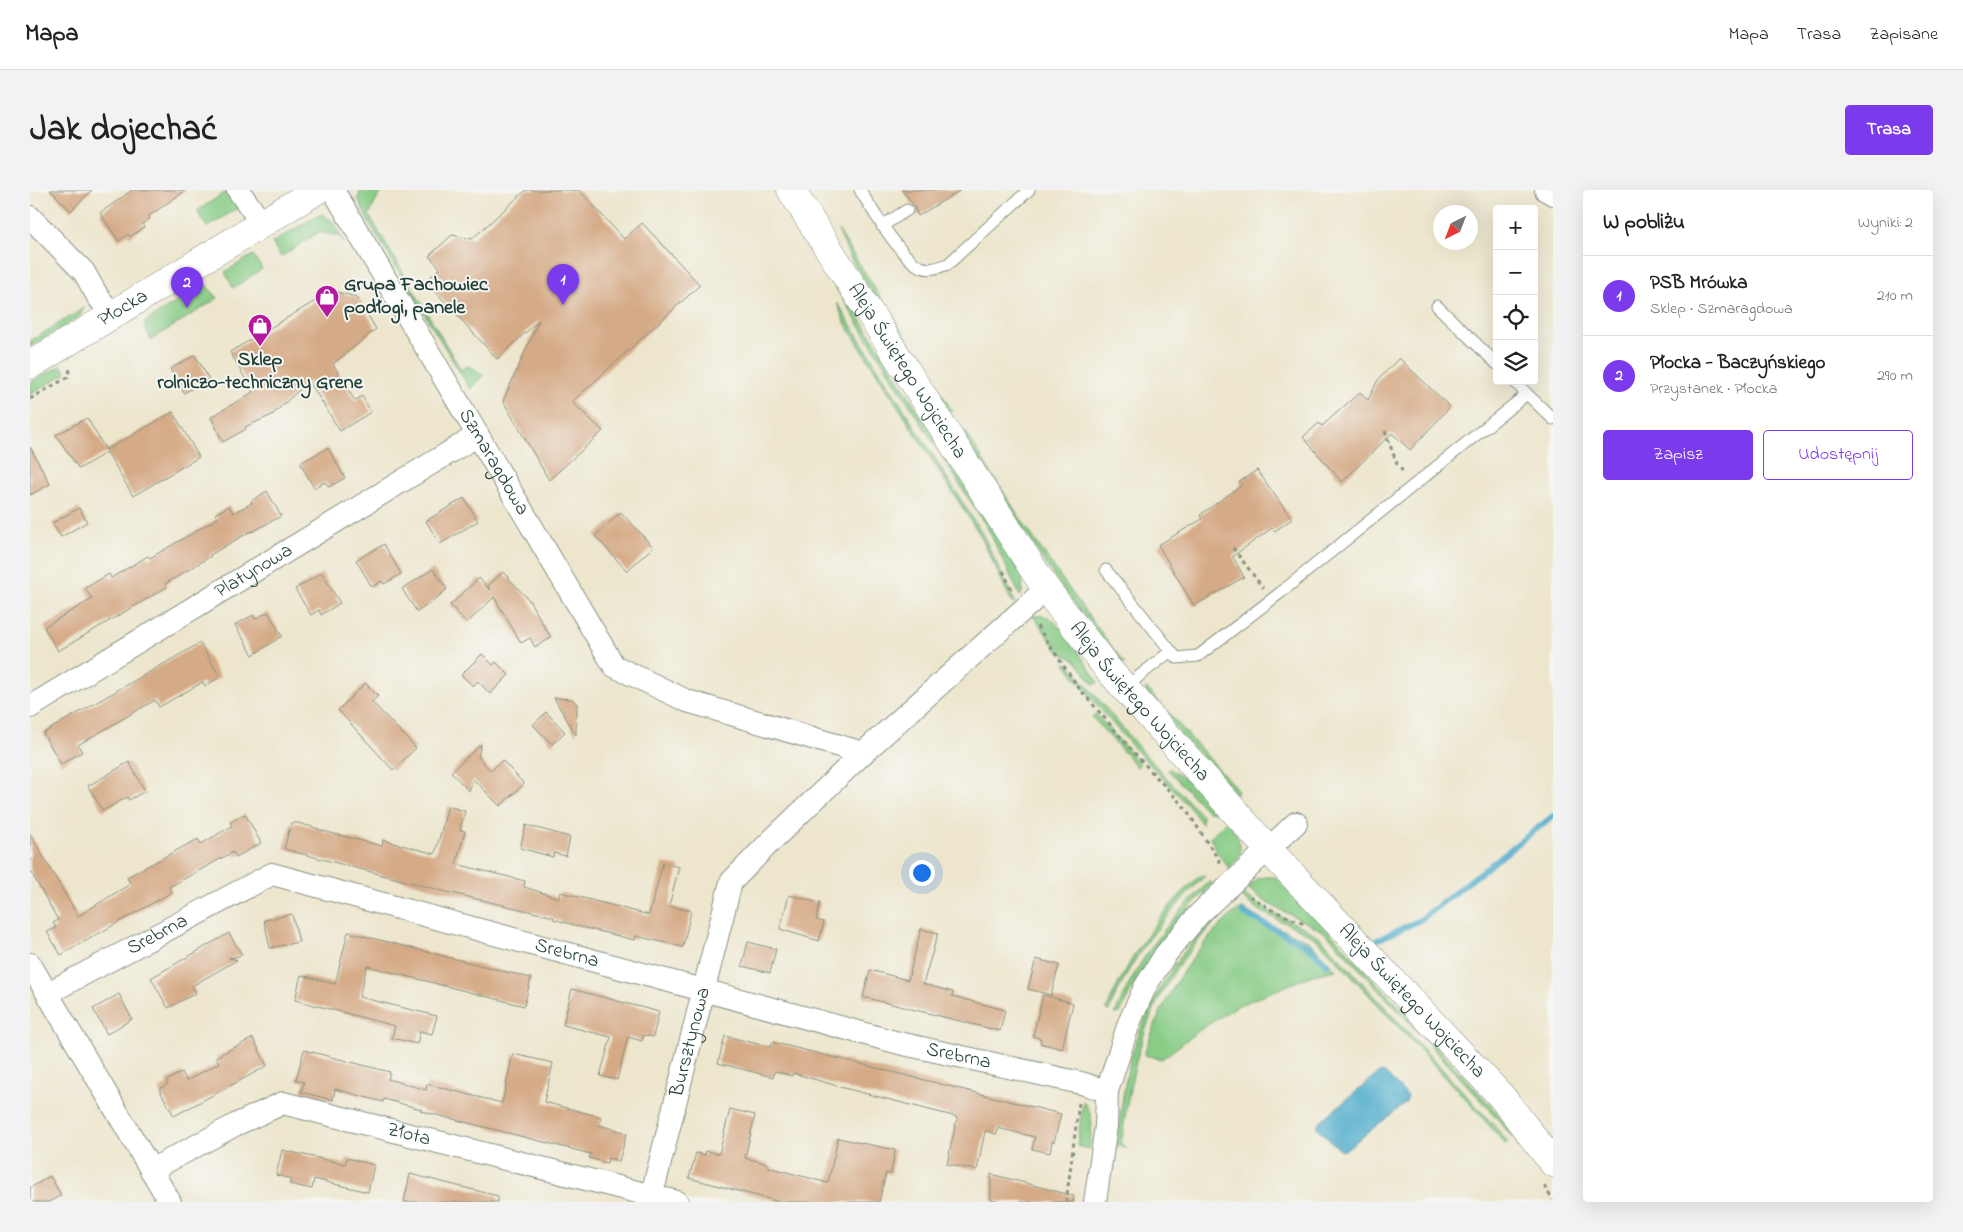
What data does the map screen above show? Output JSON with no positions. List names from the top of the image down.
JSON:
{
  "streets": {
    "street": [
      "Płocka",
      "Aleja Świętego Wojciecha",
      "Szmaragdowa",
      "Platynowa",
      "Srebrna",
      "Bursztynowa",
      "Złota"
    ]
  },
  "crossings": [
    ["Szmaragdowa", "Platynowa"],
    ["Szmaragdowa", "Bursztynowa"],
    ["Srebrna", "Bursztynowa"],
    ["Bursztynowa", "Złota"]
  ],
  "places": {
    "shop": ["Grupa Fachowiec podłogi, panele", "Sklep rolniczo-techniczny Grene"]
  },
  "north": "bottom left",
  "page": {
    "header": "Mapa",
    "nav": ["Mapa", "Trasa", "Zapisane"],
    "title": "Jak dojechać",
    "buttons": [
      "Trasa",
      ["Zapisz", "Udostępnij"]
    ],
    "heading": ["W pobliżu", "Wyniki: 2"],
    "map_buttons": ["+", "−"],
    "list": [
      {
        "mark": "1",
        "name": "PSB Mrówka",
        "note": "Sklep · Szmaragdowa",
        "value": "210 m"
      },
      {
        "mark": "2",
        "name": "Płocka - Baczyńskiego",
        "note": "Przystanek · Płocka",
        "value": "290 m"
      }
    ],
    "pins": ["1", "2"]
  }
}
